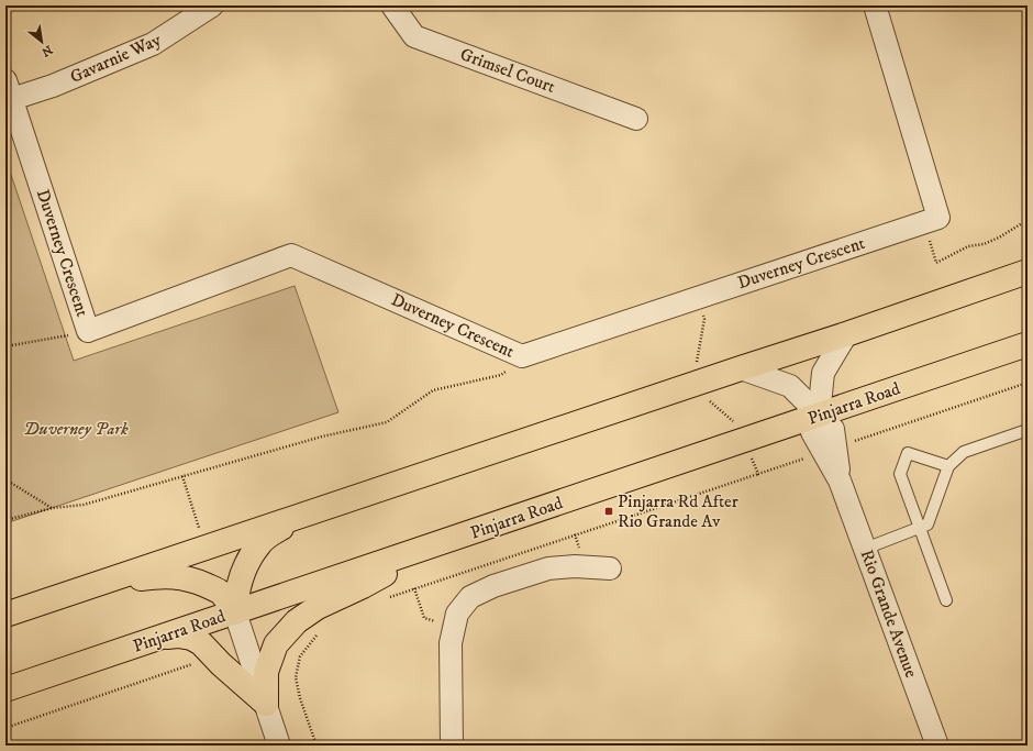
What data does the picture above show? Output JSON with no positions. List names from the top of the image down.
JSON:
{
  "streets": {
    "main road": ["Pinjarra Road"],
    "street": [
      "Gavarnie Way",
      "Grimsel Court",
      "Duverney Crescent",
      "Rio Grande Avenue"
    ]
  },
  "crossings": [
    ["Gavarnie Way", "Duverney Crescent"],
    ["Pinjarra Road", "Rio Grande Avenue"]
  ],
  "parks": ["Duverney Park"],
  "places": {
    "transit": ["Pinjarra Rd After Rio Grande Av"]
  },
  "north": "bottom right"
}
